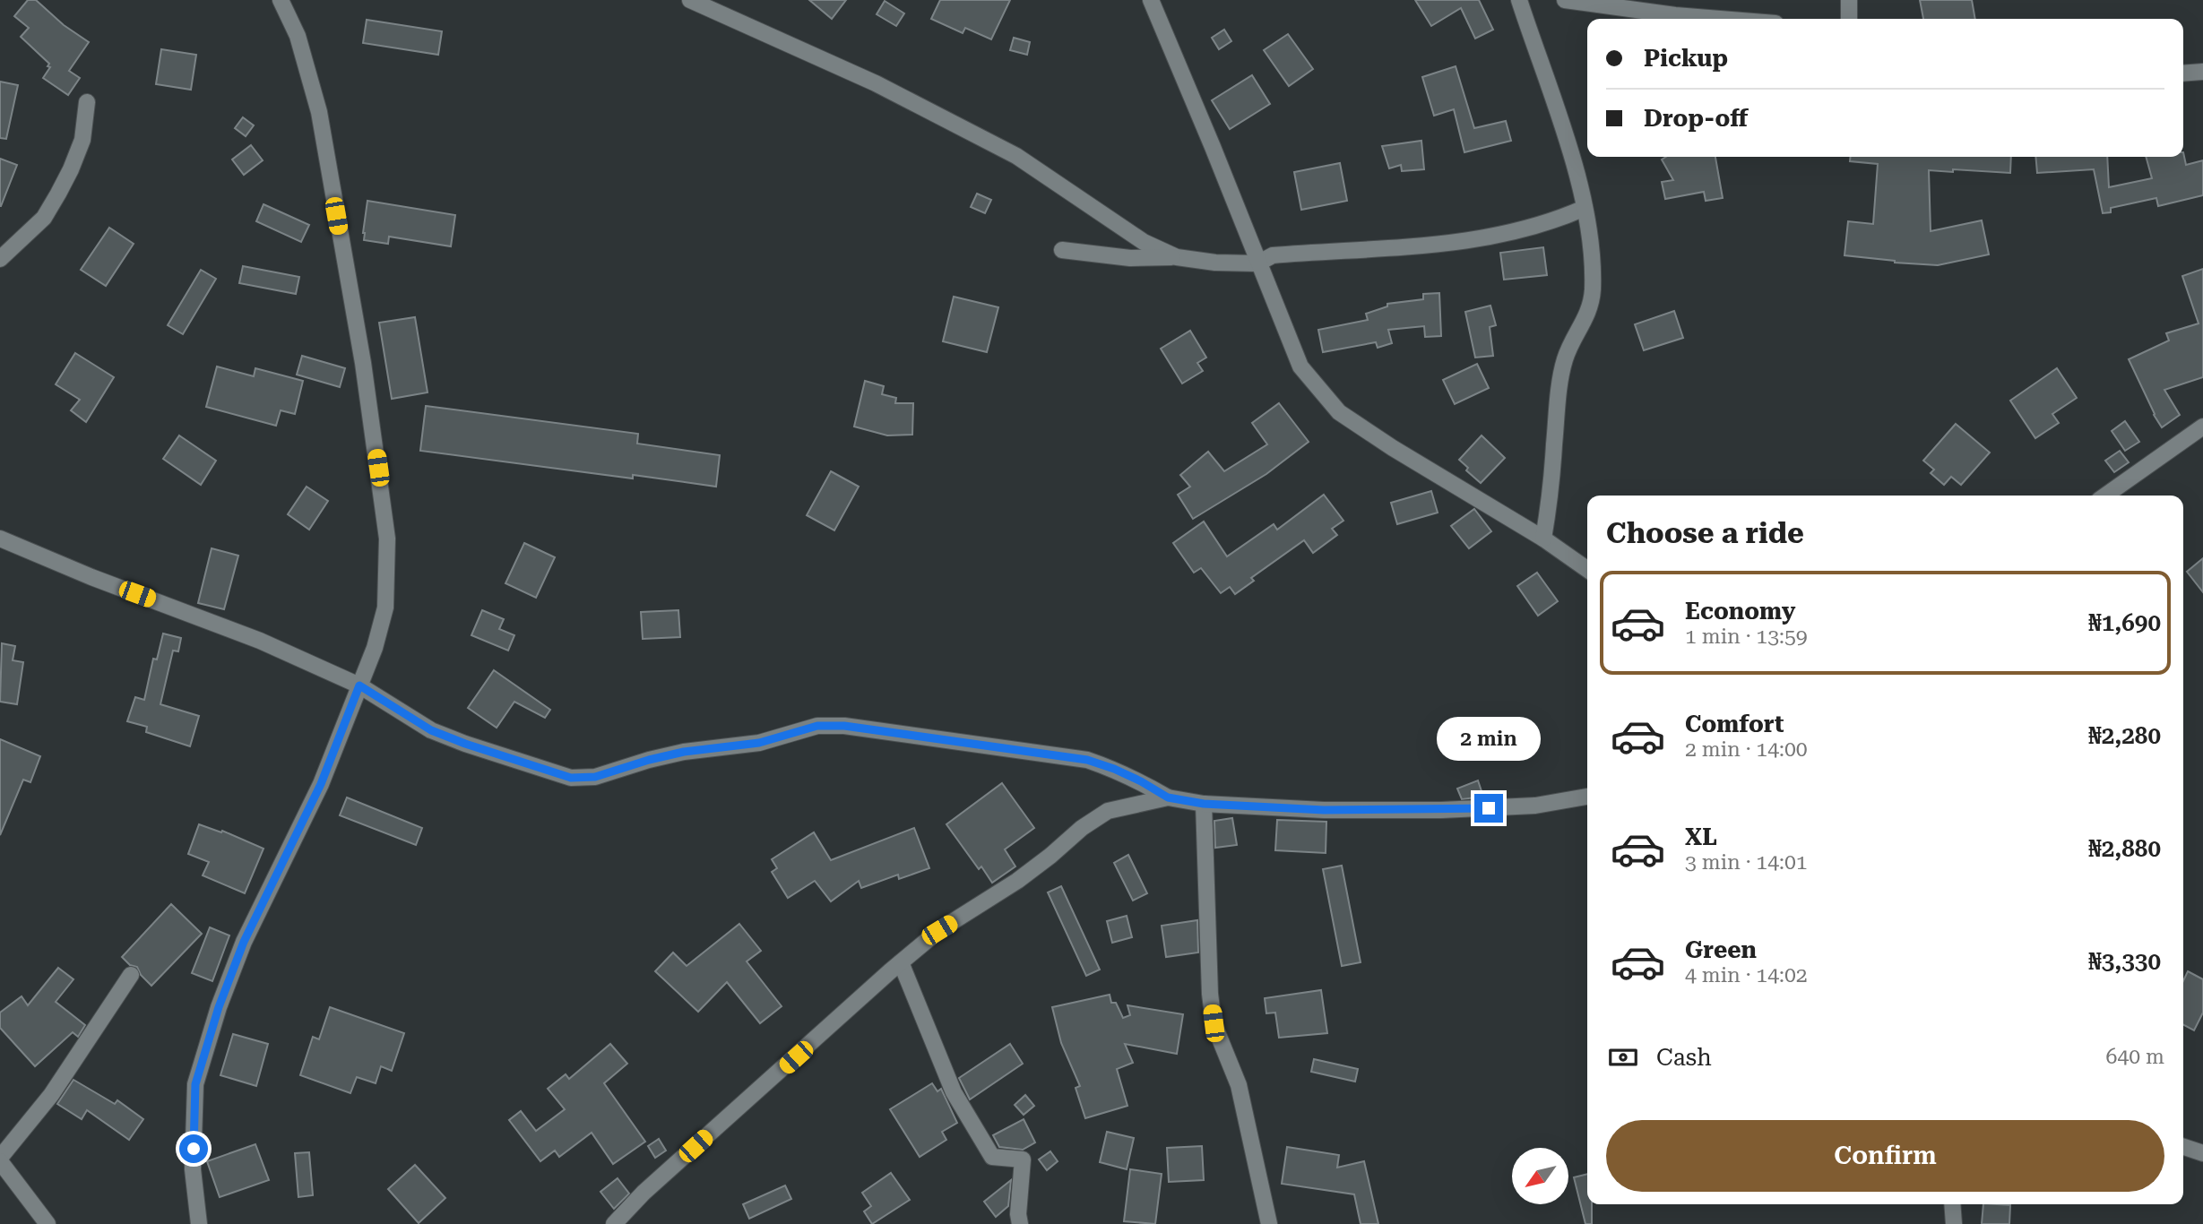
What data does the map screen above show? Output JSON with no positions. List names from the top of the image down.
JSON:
{
  "north": "bottom left",
  "page": {
    "banner": ["Pickup", "Drop-off"],
    "heading": "Choose a ride",
    "list": [
      {
        "name": "Economy",
        "note": "1 min · 13:59",
        "value": "₦1,690"
      },
      {
        "name": "Comfort",
        "note": "2 min · 14:00",
        "value": "₦2,280"
      },
      {
        "name": "XL",
        "note": "3 min · 14:01",
        "value": "₦2,880"
      },
      {
        "name": "Green",
        "note": "4 min · 14:02",
        "value": "₦3,330"
      }
    ],
    "bubble": "2 min",
    "pay": ["Cash", "640 m"],
    "buttons": "Confirm"
  }
}
